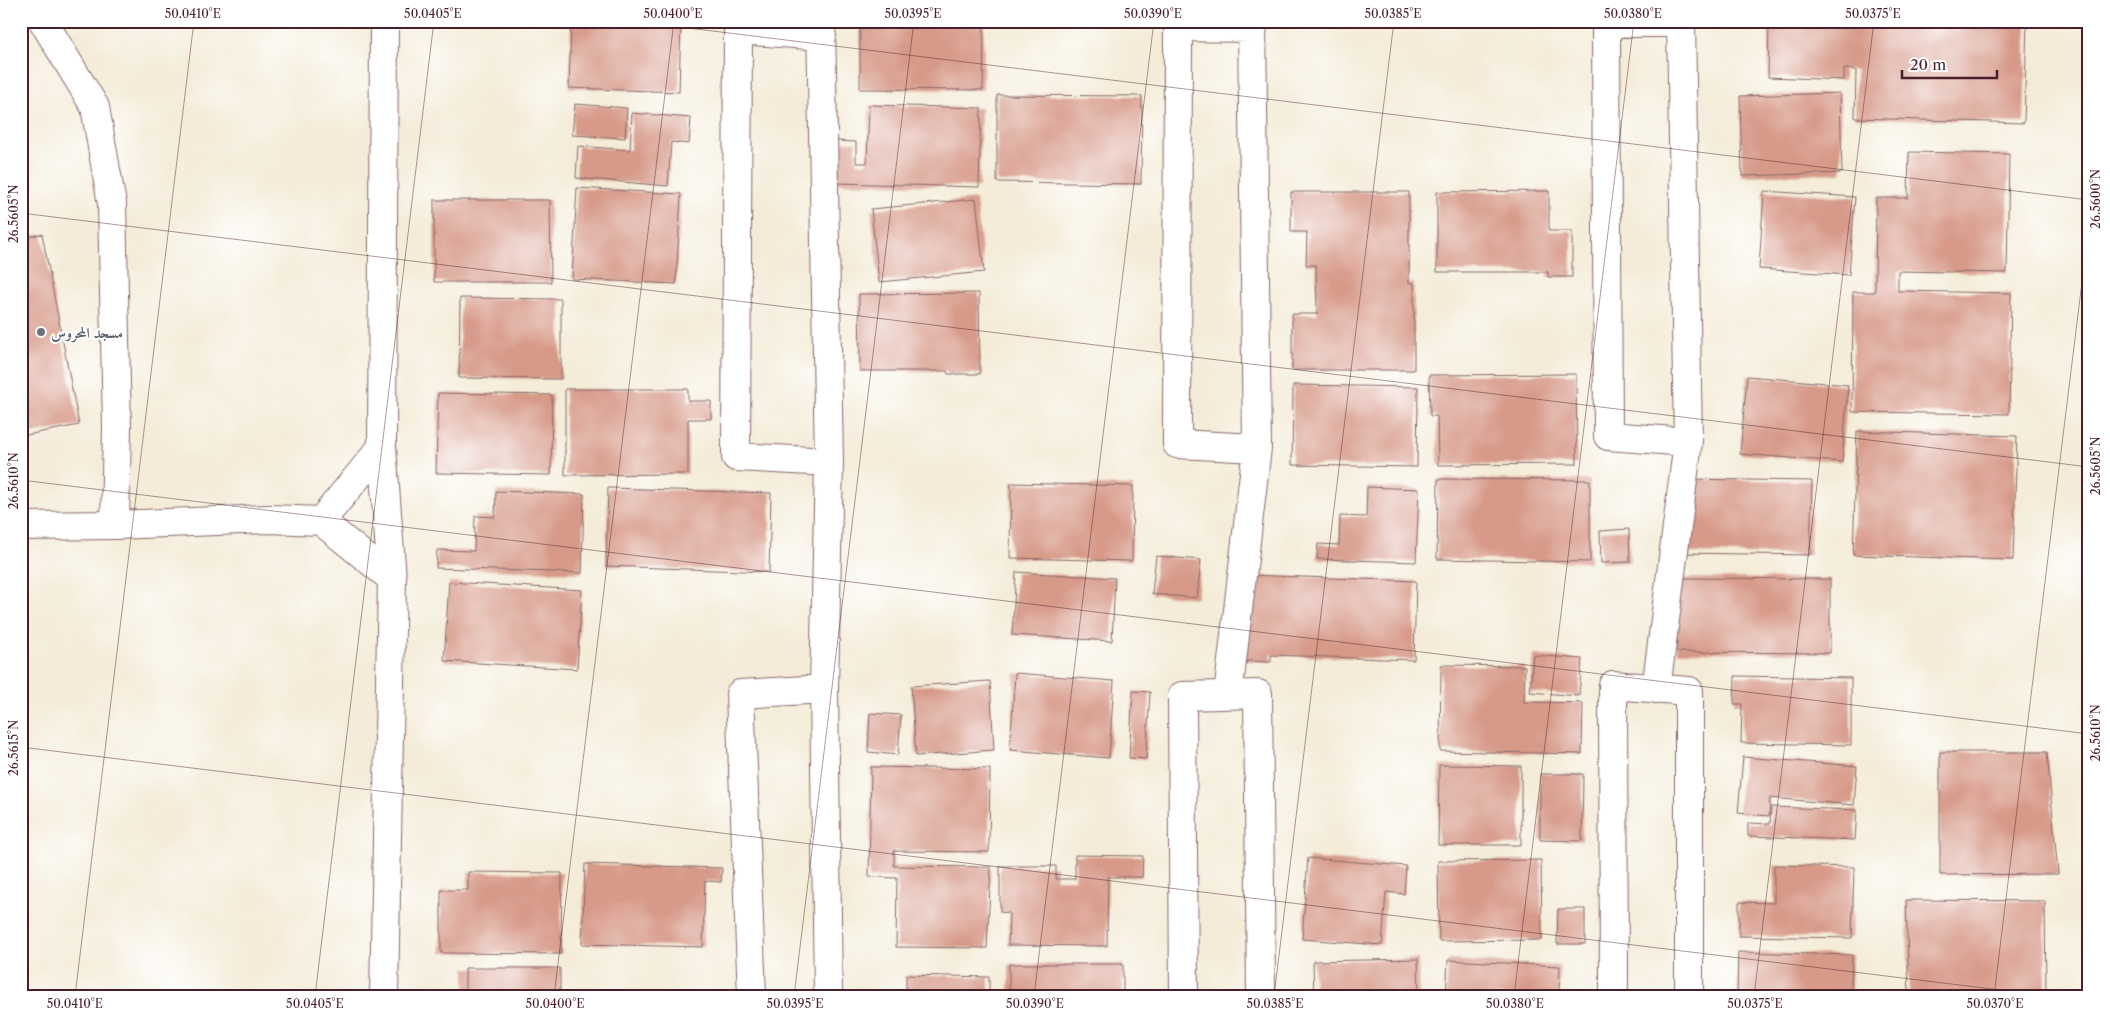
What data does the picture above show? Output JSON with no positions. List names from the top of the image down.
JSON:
{
  "places": ["مسجد المحروس"],
  "scale_bar": "20 m",
  "coordinates": [
    "50.0410°E",
    "50.0405°E",
    "50.0400°E",
    "50.0395°E",
    "50.0390°E",
    "50.0385°E",
    "50.0380°E",
    "50.0375°E",
    "26.5600°N",
    "26.5605°N",
    "26.5610°N",
    "26.5615°N",
    "50.0370°E"
  ]
}
